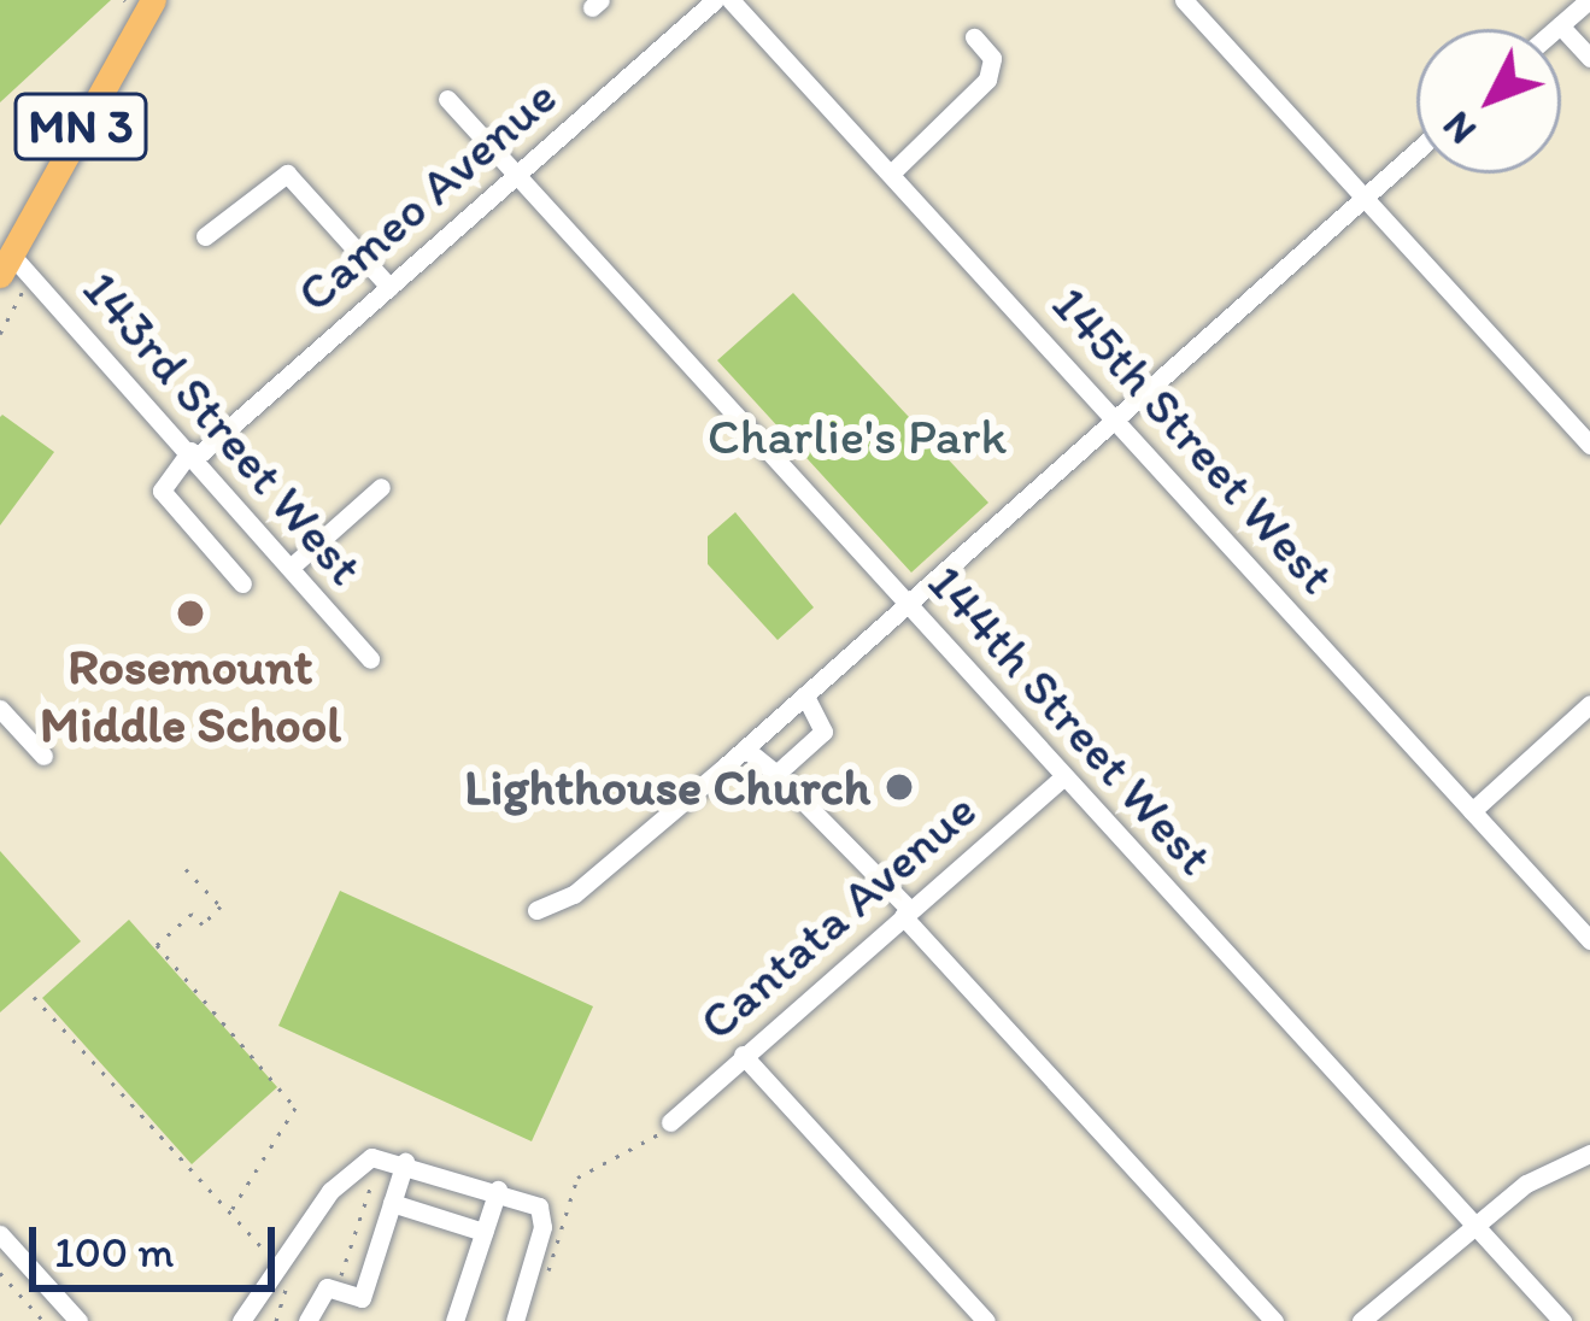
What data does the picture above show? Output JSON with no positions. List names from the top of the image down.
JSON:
{
  "streets": {
    "main road": ["MN 3"],
    "street": [
      "Cameo Avenue",
      "143rd Street West",
      "145th Street West",
      "144th Street West",
      "Cantata Avenue"
    ]
  },
  "crossings": [
    ["MN 3", "143rd Street West"],
    ["Cameo Avenue", "143rd Street West"],
    ["Cameo Avenue", "144th Street West"],
    ["144th Street West", "Cantata Avenue"]
  ],
  "parks": ["Charlie's Park"],
  "places": ["Rosemount Middle School", "Lighthouse Church"],
  "scale_bar": "100 m",
  "north": "bottom left"
}
